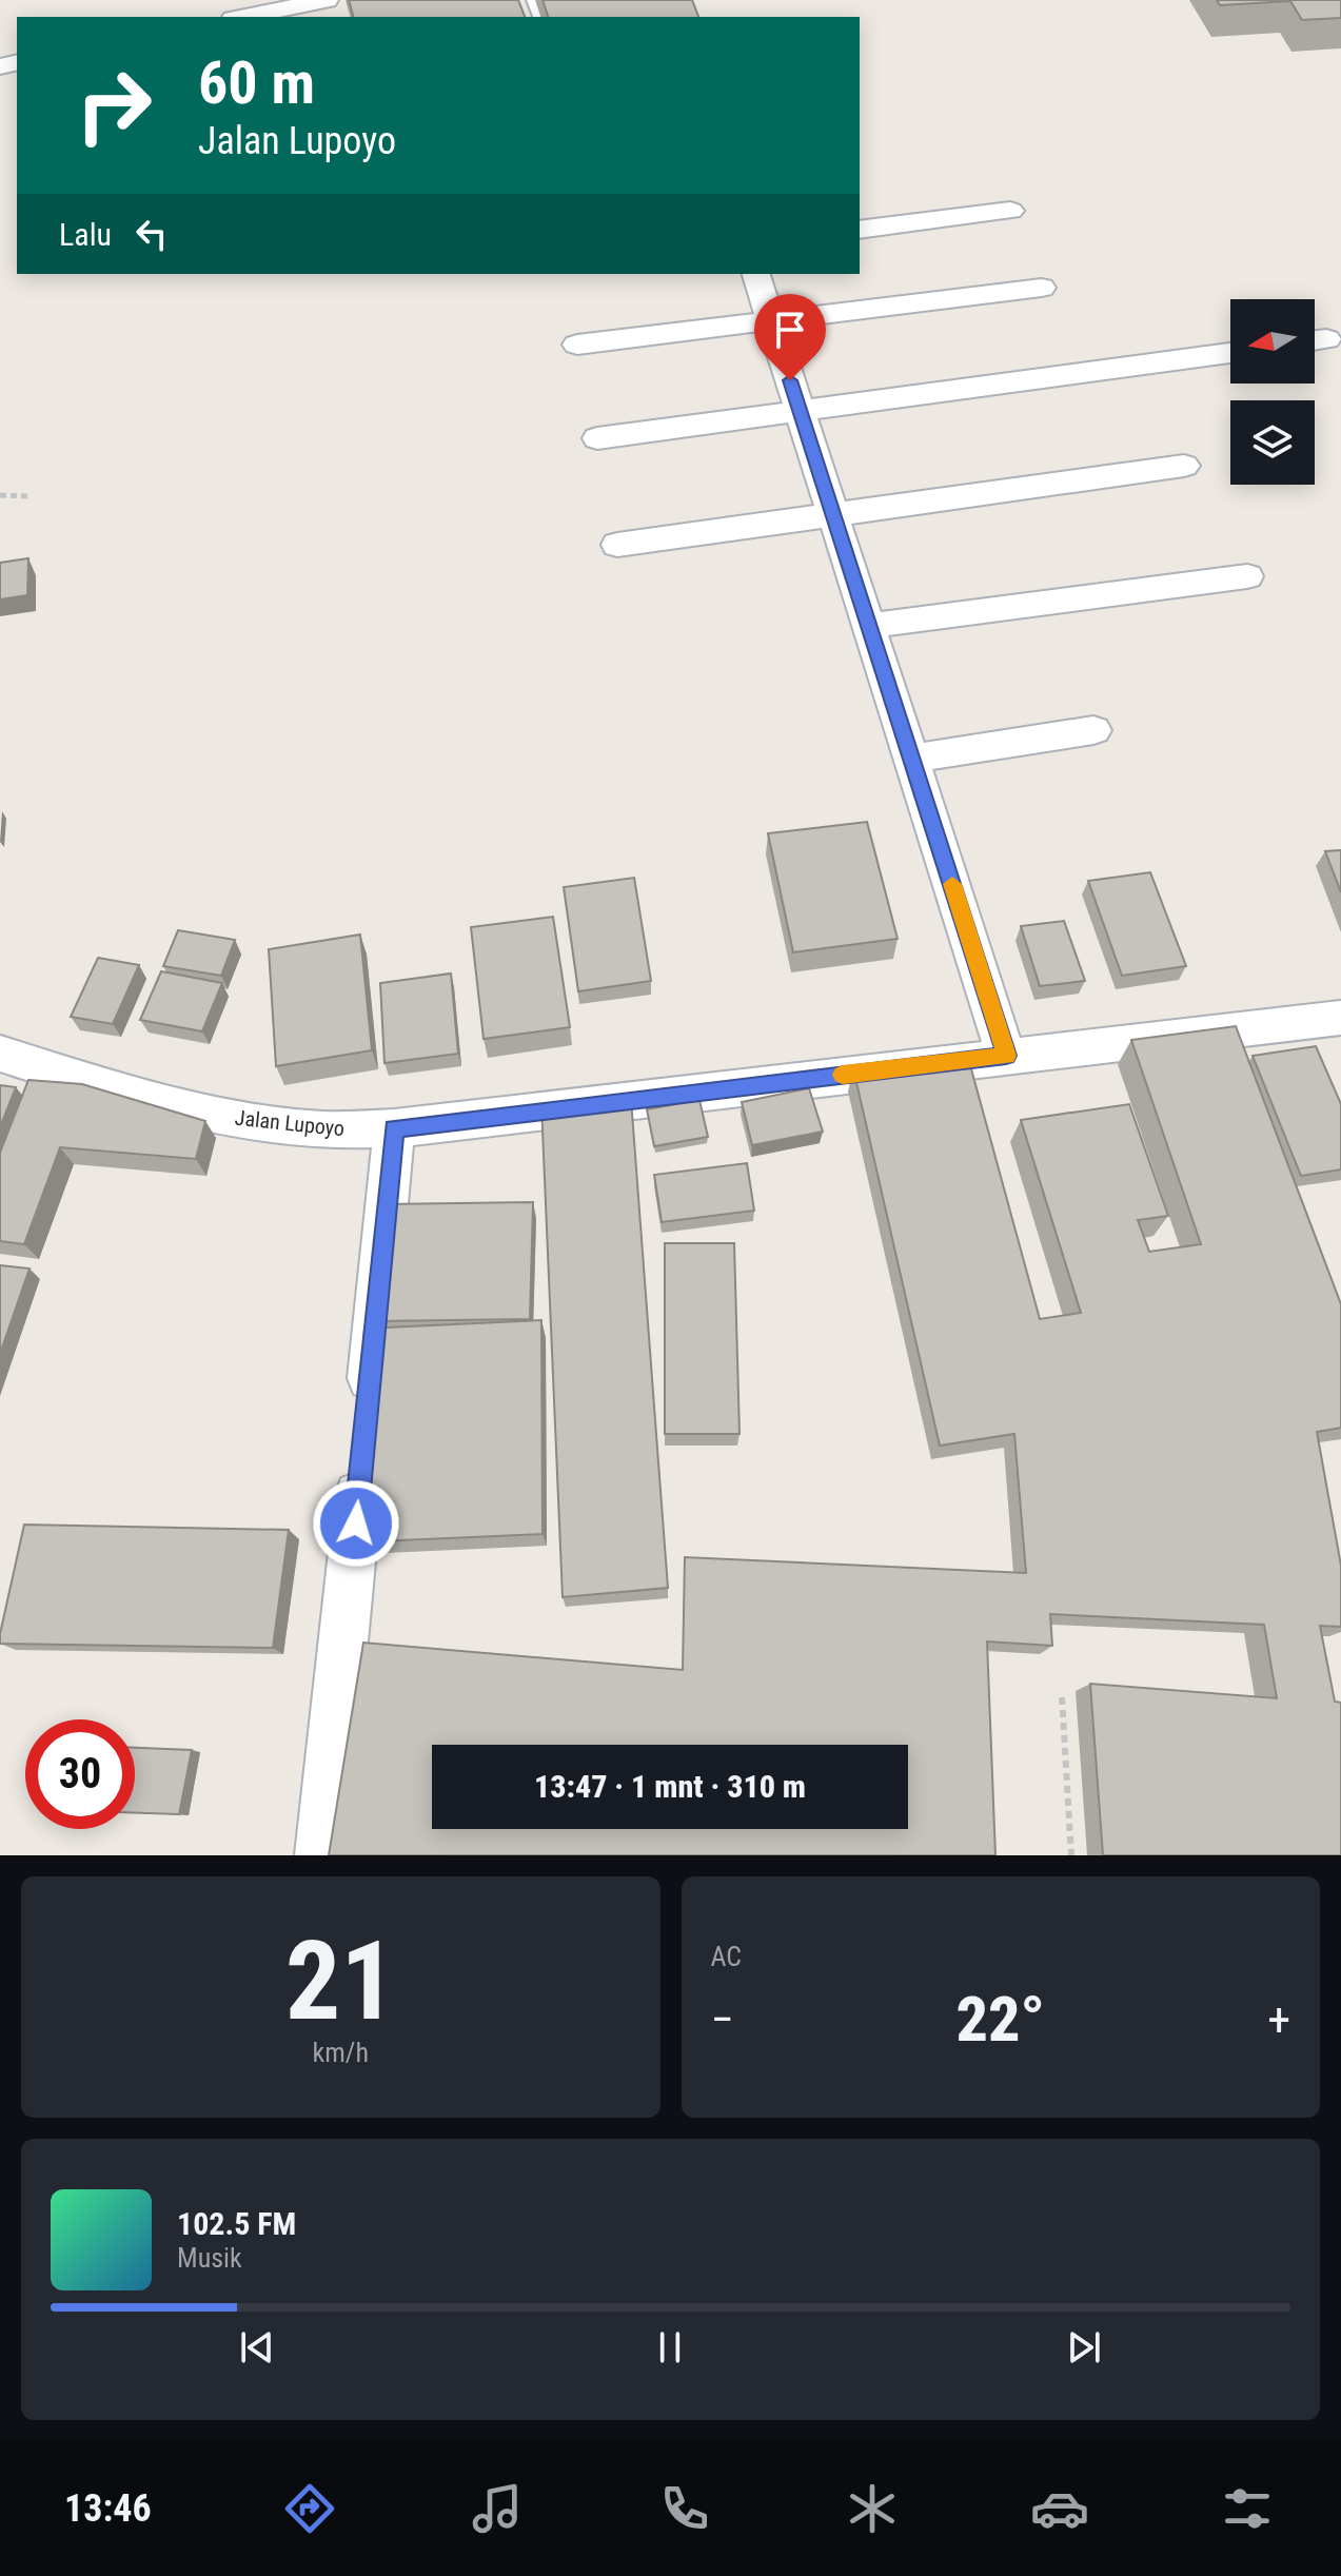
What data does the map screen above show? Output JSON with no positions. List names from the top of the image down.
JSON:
{
  "streets": {
    "street": ["Jalan Lupoyo"]
  },
  "north": "left",
  "page": {
    "turn": ["60 m", "Jalan Lupoyo"],
    "then": "Lalu",
    "limit": "30",
    "trip": "13:47 · 1 mnt · 310 m",
    "tile": [
      ["21", "km/h"],
      "AC"
    ],
    "heat": ["−", "22°", "+"],
    "song": ["102.5 FM", "Musik"],
    "tabs": "13:46"
  }
}
